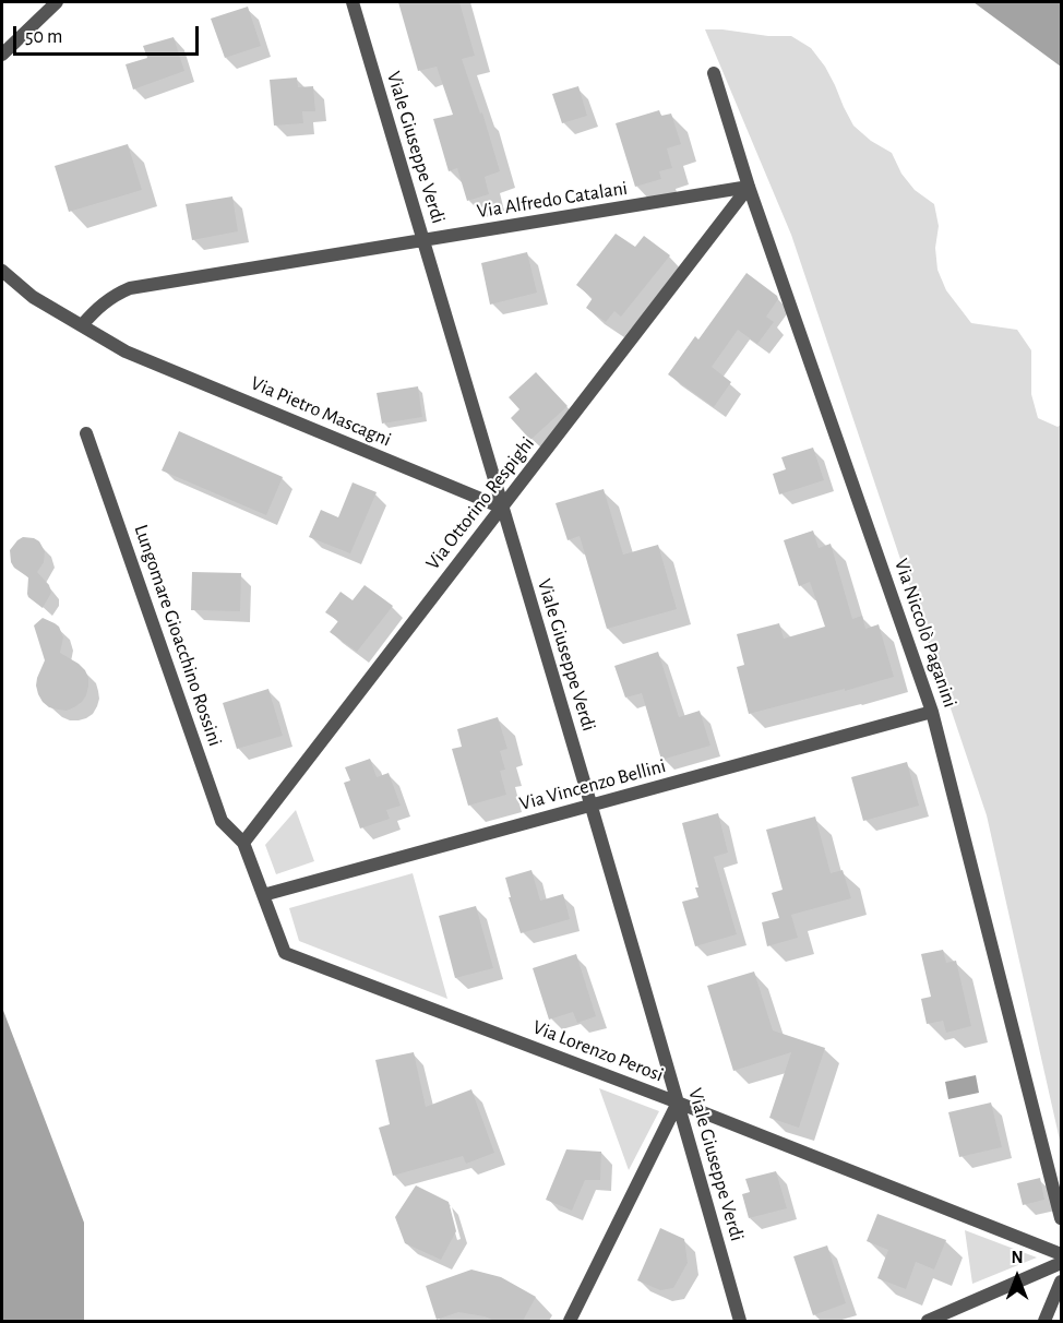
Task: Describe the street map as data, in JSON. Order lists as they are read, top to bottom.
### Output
{
  "streets": {
    "street": [
      "Viale Giuseppe Verdi",
      "Via Alfredo Catalani",
      "Via Pietro Mascagni",
      "Via Ottorino Respighi",
      "Via Niccolò Paganini",
      "Lungomare Gioacchino Rossini",
      "Via Vincenzo Bellini",
      "Via Lorenzo Perosi"
    ]
  },
  "crossings": [
    ["Viale Giuseppe Verdi", "Via Alfredo Catalani"],
    ["Viale Giuseppe Verdi", "Via Pietro Mascagni"],
    ["Viale Giuseppe Verdi", "Via Ottorino Respighi"],
    ["Viale Giuseppe Verdi", "Via Vincenzo Bellini"],
    ["Viale Giuseppe Verdi", "Via Lorenzo Perosi"],
    ["Via Alfredo Catalani", "Via Pietro Mascagni"],
    ["Via Alfredo Catalani", "Via Ottorino Respighi"],
    ["Via Alfredo Catalani", "Via Niccolò Paganini"],
    ["Via Pietro Mascagni", "Via Ottorino Respighi"],
    ["Via Ottorino Respighi", "Via Niccolò Paganini"],
    ["Via Ottorino Respighi", "Lungomare Gioacchino Rossini"],
    ["Via Niccolò Paganini", "Via Vincenzo Bellini"],
    ["Via Vincenzo Bellini", "Via Lorenzo Perosi"]
  ],
  "scale_bar": "50 m",
  "north": "top"
}
